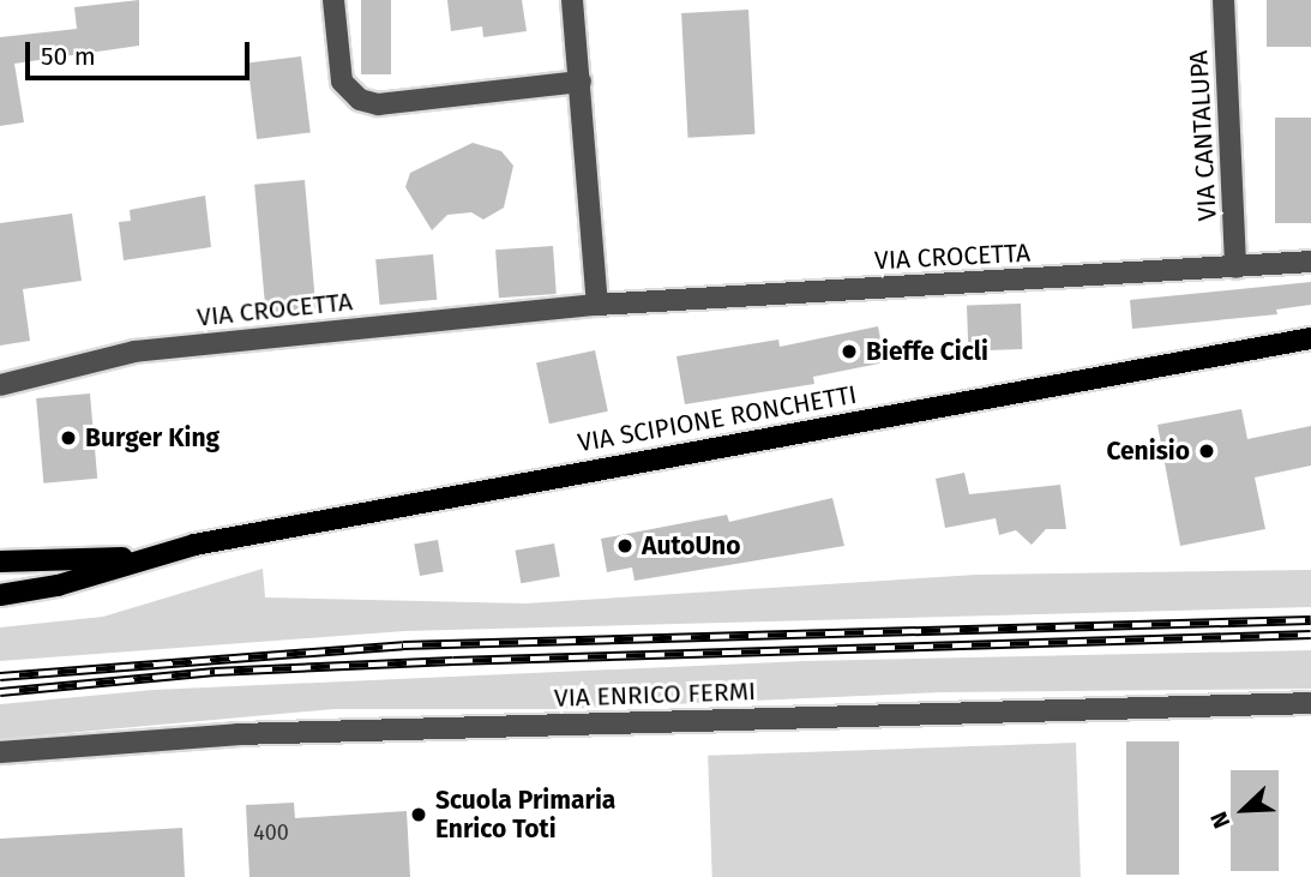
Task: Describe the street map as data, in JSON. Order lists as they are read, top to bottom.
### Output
{
  "streets": {
    "main road": ["VIA SCIPIONE RONCHETTI"],
    "street": ["VIA CANTALUPA", "VIA CROCETTA", "VIA ENRICO FERMI"]
  },
  "crossings": [
    ["VIA CANTALUPA", "VIA CROCETTA"]
  ],
  "places": [
    "Bieffe Cicli",
    "Burger King",
    "Cenisio",
    "AutoUno",
    "Scuola Primaria Enrico Toti"
  ],
  "house_numbers": ["400"],
  "scale_bar": "50 m",
  "north": "bottom left"
}
